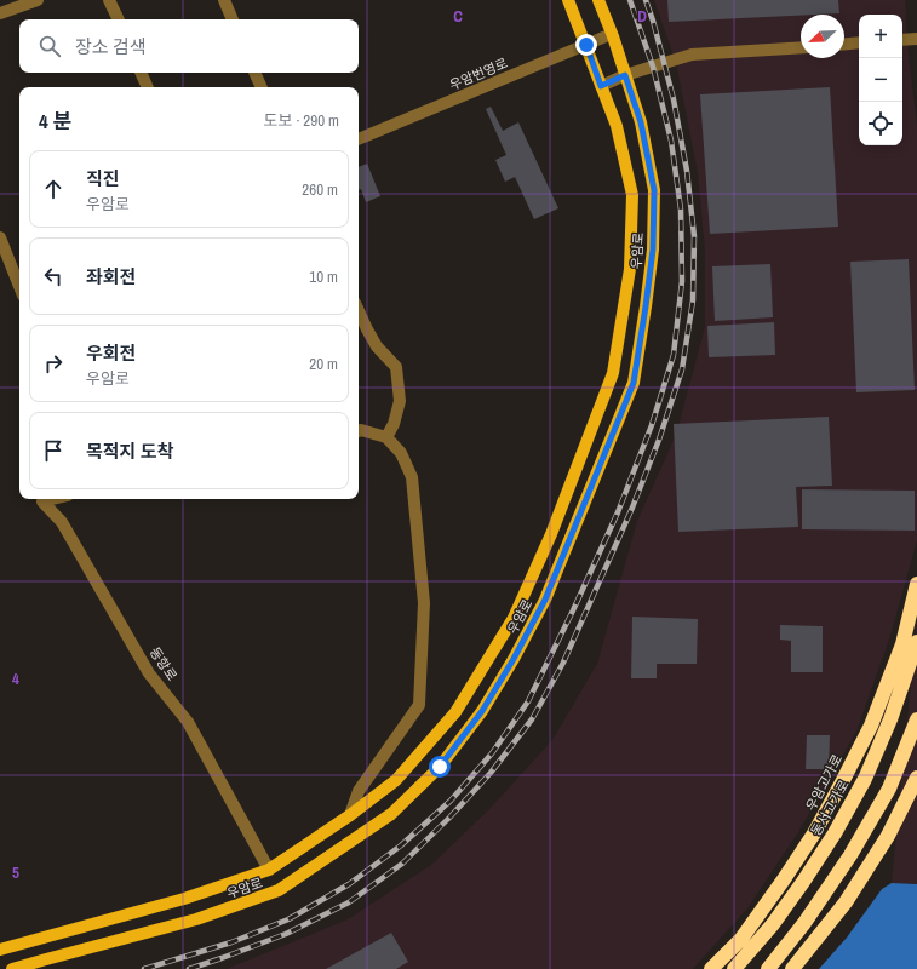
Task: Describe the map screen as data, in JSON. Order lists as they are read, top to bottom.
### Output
{
  "streets": {
    "highway": ["우암고가로", "동서고가로"],
    "main road": ["우암로"],
    "street": ["우암번영로", "동항로"]
  },
  "crossings": [
    ["우암번영로", "우암로"],
    ["우암로", "동항로"]
  ],
  "north": "bottom left",
  "page": {
    "map_buttons": ["+", "−"],
    "search": "장소 검색",
    "heading": ["4 분", "도보 · 290 m"],
    "list": [
      ["직진", "우암로", "260 m"],
      ["좌회전", "10 m"],
      ["우회전", "우암로", "20 m"],
      "목적지 도착"
    ]
  },
  "grid": {
    "columns": ["C", "D"],
    "rows": ["4", "5"]
  }
}
